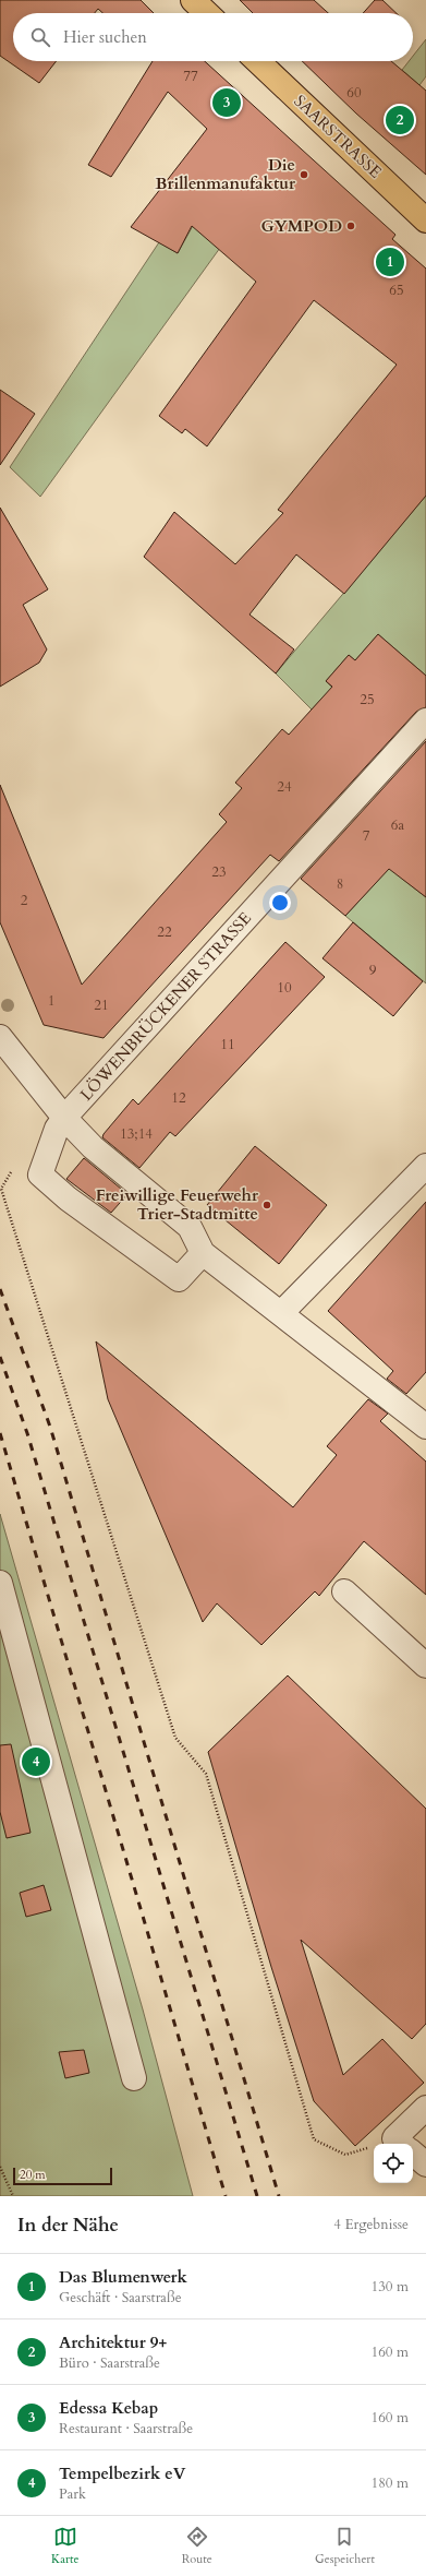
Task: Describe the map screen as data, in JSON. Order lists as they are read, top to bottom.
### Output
{
  "streets": {
    "main road": ["SAARSTRASSE"],
    "street": ["LÖWENBRÜCKENER STRASSE"]
  },
  "places": ["Die Brillenmanufaktur", "GYMPOD", "Freiwillige Feuerwehr Trier-Stadtmitte"],
  "house_numbers": [
    "77",
    "60",
    "65",
    "25",
    "24",
    "6a",
    "7",
    "23",
    "8",
    "2",
    "22",
    "9",
    "10",
    "1",
    "21",
    "11",
    "12",
    "13;14"
  ],
  "scale_bar": "20 m",
  "page": {
    "search": "Hier suchen",
    "pins": [
      "3",
      "2",
      "1",
      "4"
    ],
    "scale": "20 m",
    "heading": ["In der Nähe", "4 Ergebnisse"],
    "list": [
      {
        "mark": "1",
        "name": "Das Blumenwerk",
        "note": "Geschäft · Saarstraße",
        "value": "130 m"
      },
      {
        "mark": "2",
        "name": "Architektur 9+",
        "note": "Büro · Saarstraße",
        "value": "160 m"
      },
      {
        "mark": "3",
        "name": "Edessa Kebap",
        "note": "Restaurant · Saarstraße",
        "value": "160 m"
      },
      {
        "mark": "4",
        "name": "Tempelbezirk eV",
        "note": "Park",
        "value": "180 m"
      }
    ],
    "nav": ["Karte", "Route", "Gespeichert"]
  }
}
